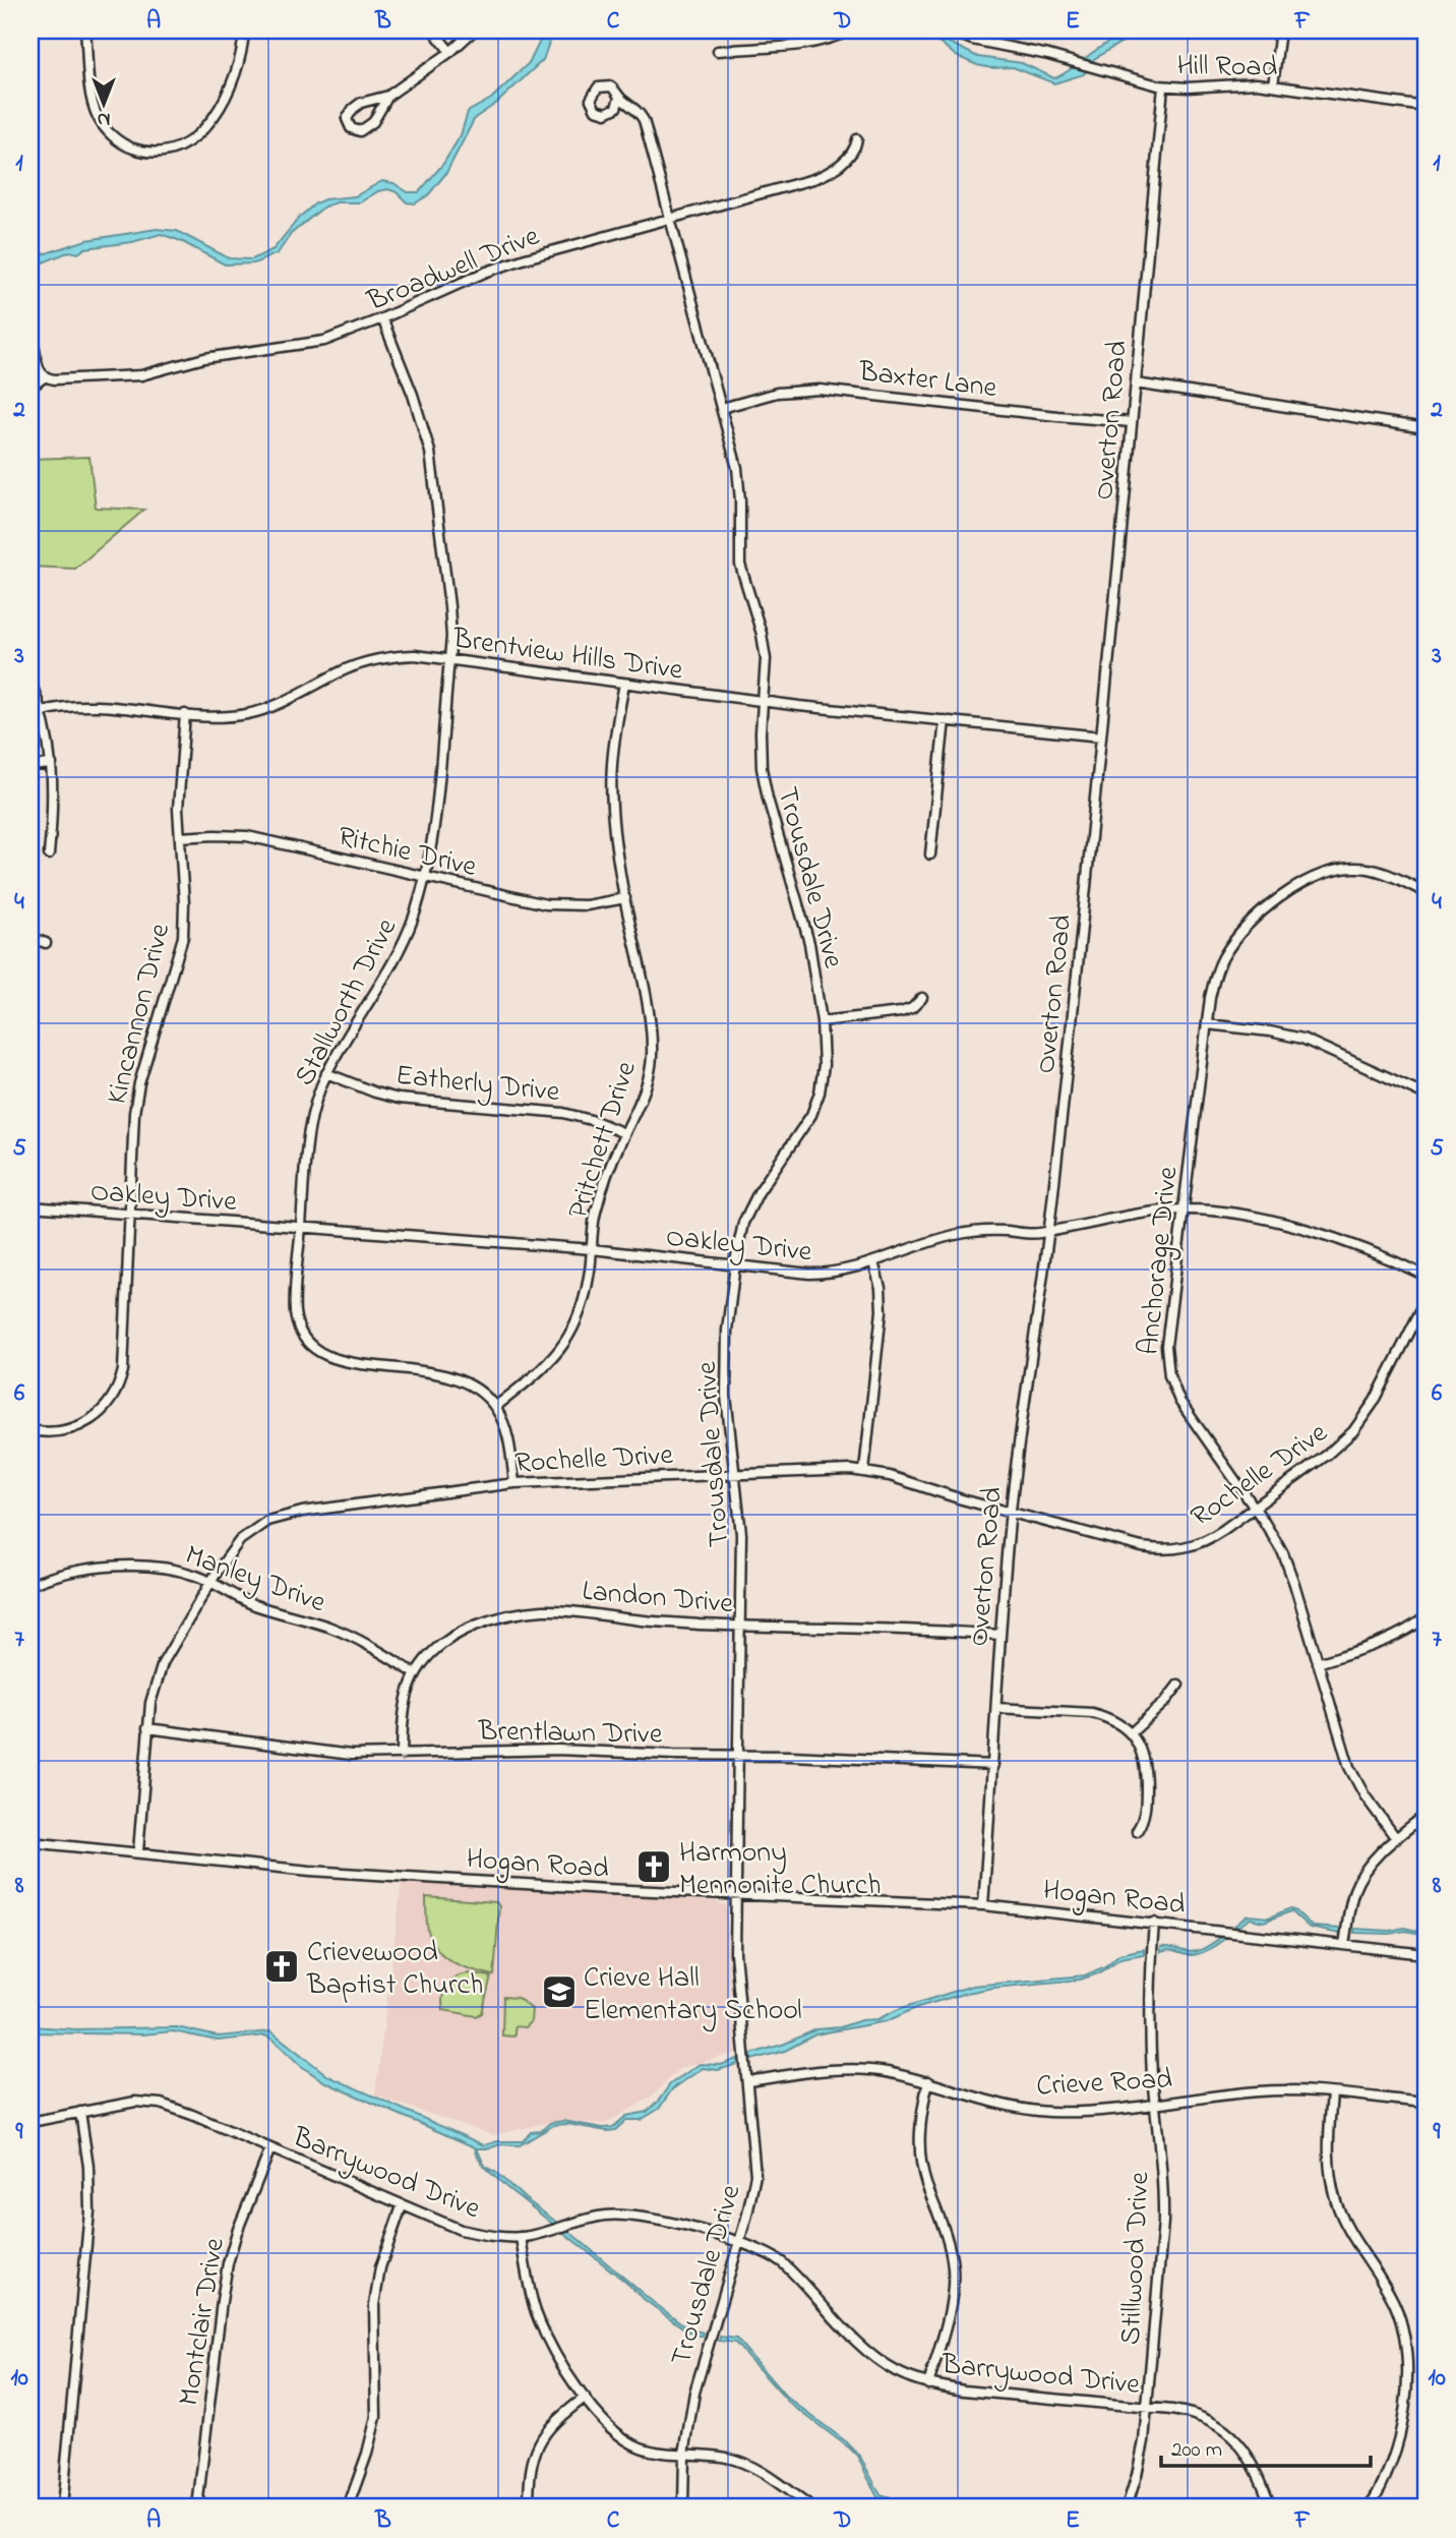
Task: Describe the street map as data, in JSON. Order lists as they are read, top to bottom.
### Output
{
  "streets": {
    "street": [
      "Hill Road",
      "Broadwell Drive",
      "Baxter Lane",
      "Overton Road",
      "Brentview Hills Drive",
      "Ritchie Drive",
      "Trousdale Drive",
      "Stallworth Drive",
      "Kincannon Drive",
      "Eatherly Drive",
      "Pritchett Drive",
      "Oakley Drive",
      "Anchorage Drive",
      "Rochelle Drive",
      "Manley Drive",
      "Landon Drive",
      "Brentlawn Drive",
      "Hogan Road",
      "Crieve Road",
      "Barrywood Drive",
      "Stillwood Drive",
      "Montclair Drive"
    ]
  },
  "crossings": [
    ["Hill Road", "Overton Road"],
    ["Broadwell Drive", "Trousdale Drive"],
    ["Broadwell Drive", "Stallworth Drive"],
    ["Baxter Lane", "Overton Road"],
    ["Baxter Lane", "Trousdale Drive"],
    ["Overton Road", "Brentview Hills Drive"],
    ["Overton Road", "Oakley Drive"],
    ["Overton Road", "Rochelle Drive"],
    ["Overton Road", "Landon Drive"],
    ["Overton Road", "Brentlawn Drive"],
    ["Overton Road", "Hogan Road"],
    ["Brentview Hills Drive", "Trousdale Drive"],
    ["Brentview Hills Drive", "Stallworth Drive"],
    ["Brentview Hills Drive", "Kincannon Drive"],
    ["Brentview Hills Drive", "Pritchett Drive"],
    ["Ritchie Drive", "Stallworth Drive"],
    ["Ritchie Drive", "Kincannon Drive"],
    ["Ritchie Drive", "Pritchett Drive"],
    ["Trousdale Drive", "Oakley Drive"],
    ["Trousdale Drive", "Rochelle Drive"],
    ["Trousdale Drive", "Landon Drive"],
    ["Trousdale Drive", "Brentlawn Drive"],
    ["Trousdale Drive", "Hogan Road"],
    ["Trousdale Drive", "Crieve Road"],
    ["Trousdale Drive", "Barrywood Drive"],
    ["Stallworth Drive", "Eatherly Drive"],
    ["Stallworth Drive", "Pritchett Drive"],
    ["Stallworth Drive", "Oakley Drive"],
    ["Stallworth Drive", "Rochelle Drive"],
    ["Kincannon Drive", "Oakley Drive"],
    ["Eatherly Drive", "Pritchett Drive"],
    ["Pritchett Drive", "Oakley Drive"],
    ["Oakley Drive", "Anchorage Drive"],
    ["Anchorage Drive", "Rochelle Drive"],
    ["Rochelle Drive", "Manley Drive"],
    ["Rochelle Drive", "Brentlawn Drive"],
    ["Rochelle Drive", "Hogan Road"],
    ["Manley Drive", "Landon Drive"],
    ["Landon Drive", "Brentlawn Drive"],
    ["Hogan Road", "Stillwood Drive"],
    ["Crieve Road", "Stillwood Drive"],
    ["Barrywood Drive", "Stillwood Drive"],
    ["Barrywood Drive", "Montclair Drive"]
  ],
  "places": {
    "church": ["Harmony Mennonite Church", "Crievewood Baptist Church"],
    "school or university": ["Crieve Hall Elementary School"]
  },
  "scale_bar": "200 m",
  "north": "bottom",
  "grid": {
    "columns": [
      "A",
      "B",
      "C",
      "D",
      "E",
      "F"
    ],
    "rows": [
      "1",
      "2",
      "3",
      "4",
      "5",
      "6",
      "7",
      "8",
      "9",
      "10"
    ]
  }
}
